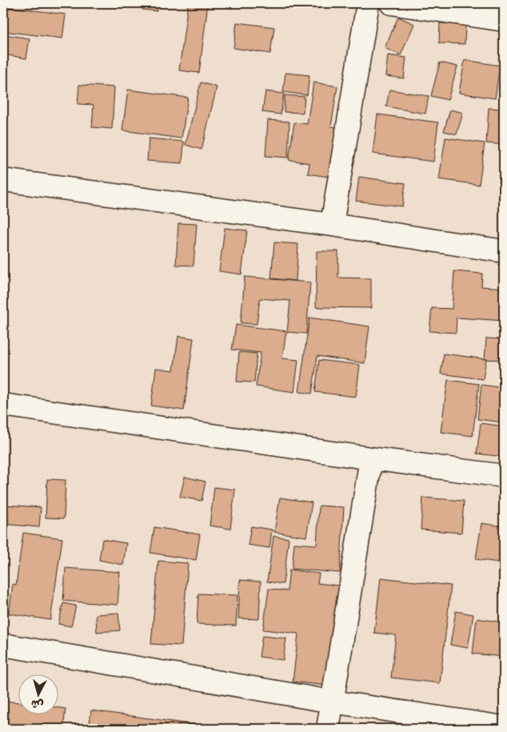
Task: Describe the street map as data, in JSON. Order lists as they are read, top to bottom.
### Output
{
  "north": "bottom"
}
